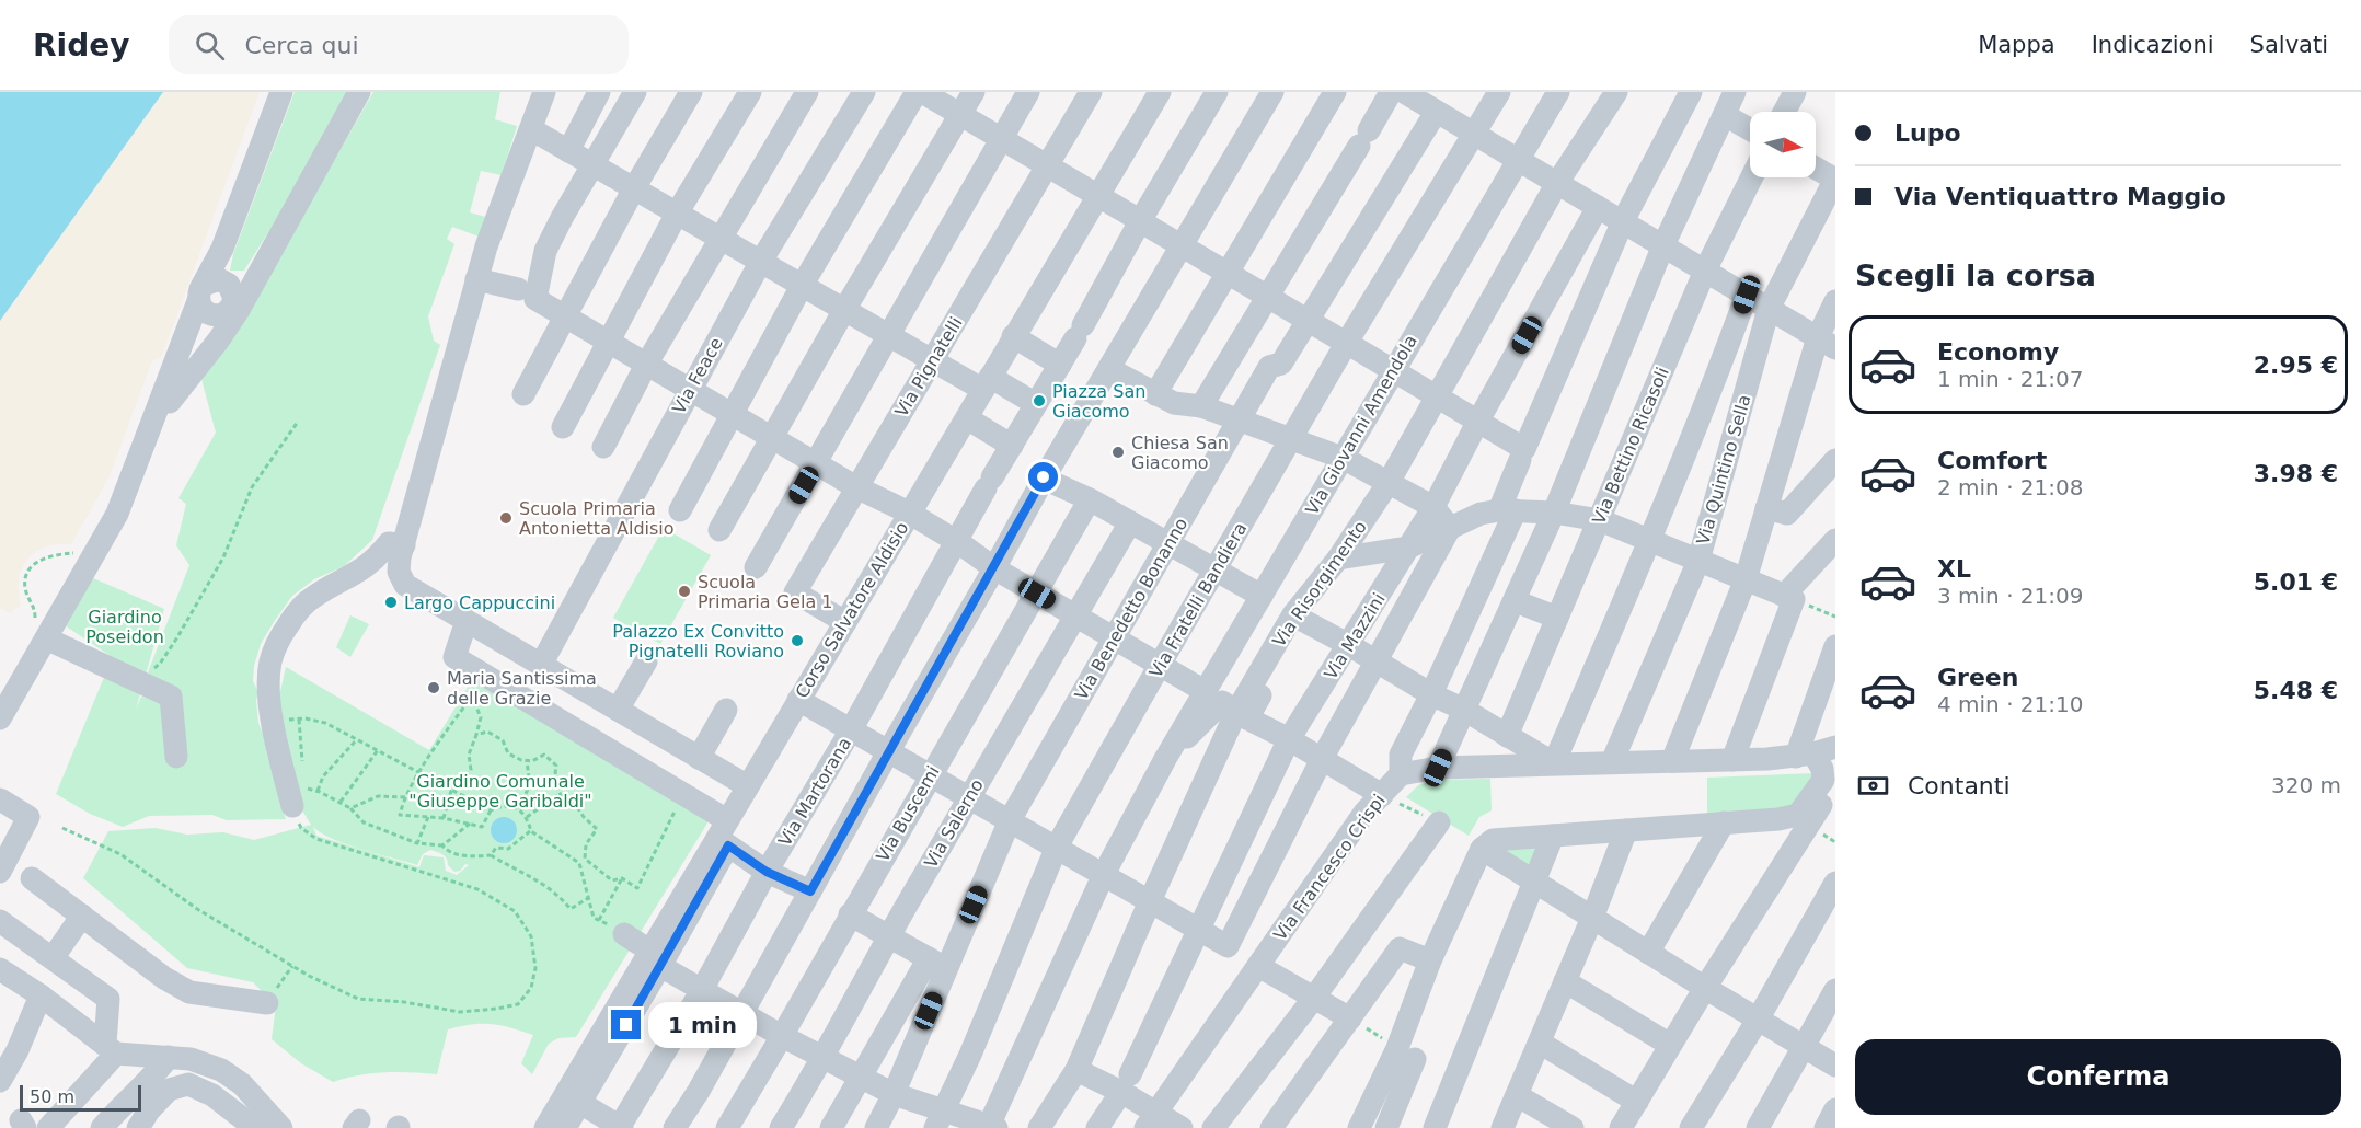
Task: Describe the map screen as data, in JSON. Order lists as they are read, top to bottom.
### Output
{
  "streets": {
    "street": [
      "Via Pignatelli",
      "Via Feace",
      "Via Giovanni Amendola",
      "Via Bettino Ricasoli",
      "Via Quintino Sella",
      "Via Risorgimento",
      "Via Fratelli Bandiera",
      "Via Benedetto Bonanno",
      "Corso Salvatore Aldisio",
      "Via Mazzini",
      "Via Martorana",
      "Via Buscemi",
      "Via Salerno",
      "Via Francesco Crispi"
    ]
  },
  "crossings": [
    ["Via Pignatelli", "Corso Salvatore Aldisio"],
    ["Via Giovanni Amendola", "Via Risorgimento"]
  ],
  "parks": ["Giardino Poseidon", "Giardino Comunale \"Giuseppe Garibaldi\""],
  "places": [
    "Piazza San Giacomo",
    "Chiesa San Giacomo",
    "Scuola Primaria Antonietta Aldisio",
    "Scuola Primaria Gela 1",
    "Largo Cappuccini",
    "Palazzo Ex Convitto Pignatelli Roviano",
    "Maria Santissima delle Grazie"
  ],
  "scale_bar": "50 m",
  "north": "right",
  "page": {
    "header": "Ridey",
    "search": "Cerca qui",
    "nav": ["Mappa", "Indicazioni", "Salvati"],
    "banner": ["Lupo", "Via Ventiquattro Maggio"],
    "heading": "Scegli la corsa",
    "list": [
      {
        "name": "Economy",
        "note": "1 min · 21:07",
        "value": "2.95 €"
      },
      {
        "name": "Comfort",
        "note": "2 min · 21:08",
        "value": "3.98 €"
      },
      {
        "name": "XL",
        "note": "3 min · 21:09",
        "value": "5.01 €"
      },
      {
        "name": "Green",
        "note": "4 min · 21:10",
        "value": "5.48 €"
      }
    ],
    "pay": ["Contanti", "320 m"],
    "bubble": "1 min",
    "buttons": "Conferma",
    "scale": "50 m"
  }
}
